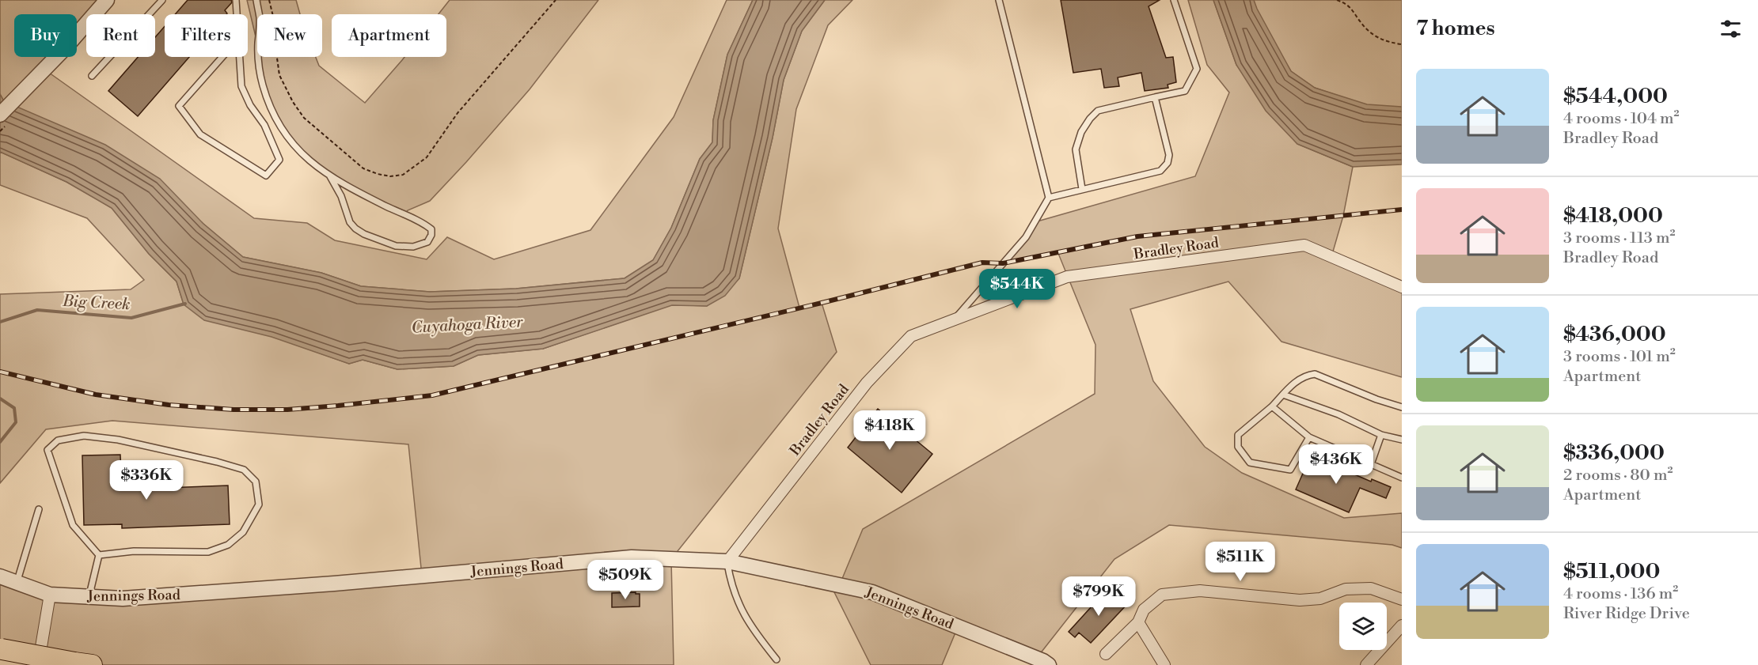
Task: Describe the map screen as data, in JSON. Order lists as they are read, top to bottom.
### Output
{
  "streets": {
    "street": ["Bradley Road", "Jennings Road"]
  },
  "crossings": [
    ["Bradley Road", "Jennings Road"]
  ],
  "water": ["Big Creek", "Cuyahoga River"],
  "page": {
    "heading": "7 homes",
    "chip": [
      "Buy",
      "Rent",
      "Filters",
      "New",
      "Apartment"
    ],
    "list": [
      {
        "name": "$544,000",
        "note": "4 rooms · 104 m² · Bradley Road"
      },
      {
        "name": "$418,000",
        "note": "3 rooms · 113 m² · Bradley Road"
      },
      {
        "name": "$436,000",
        "note": "3 rooms · 101 m² · Apartment"
      },
      {
        "name": "$336,000",
        "note": "2 rooms · 80 m² · Apartment"
      },
      {
        "name": "$511,000",
        "note": "4 rooms · 136 m² · River Ridge Drive"
      }
    ],
    "price": [
      "$544K",
      "$418K",
      "$436K",
      "$336K",
      "$511K",
      "$509K",
      "$799K"
    ]
  }
}
